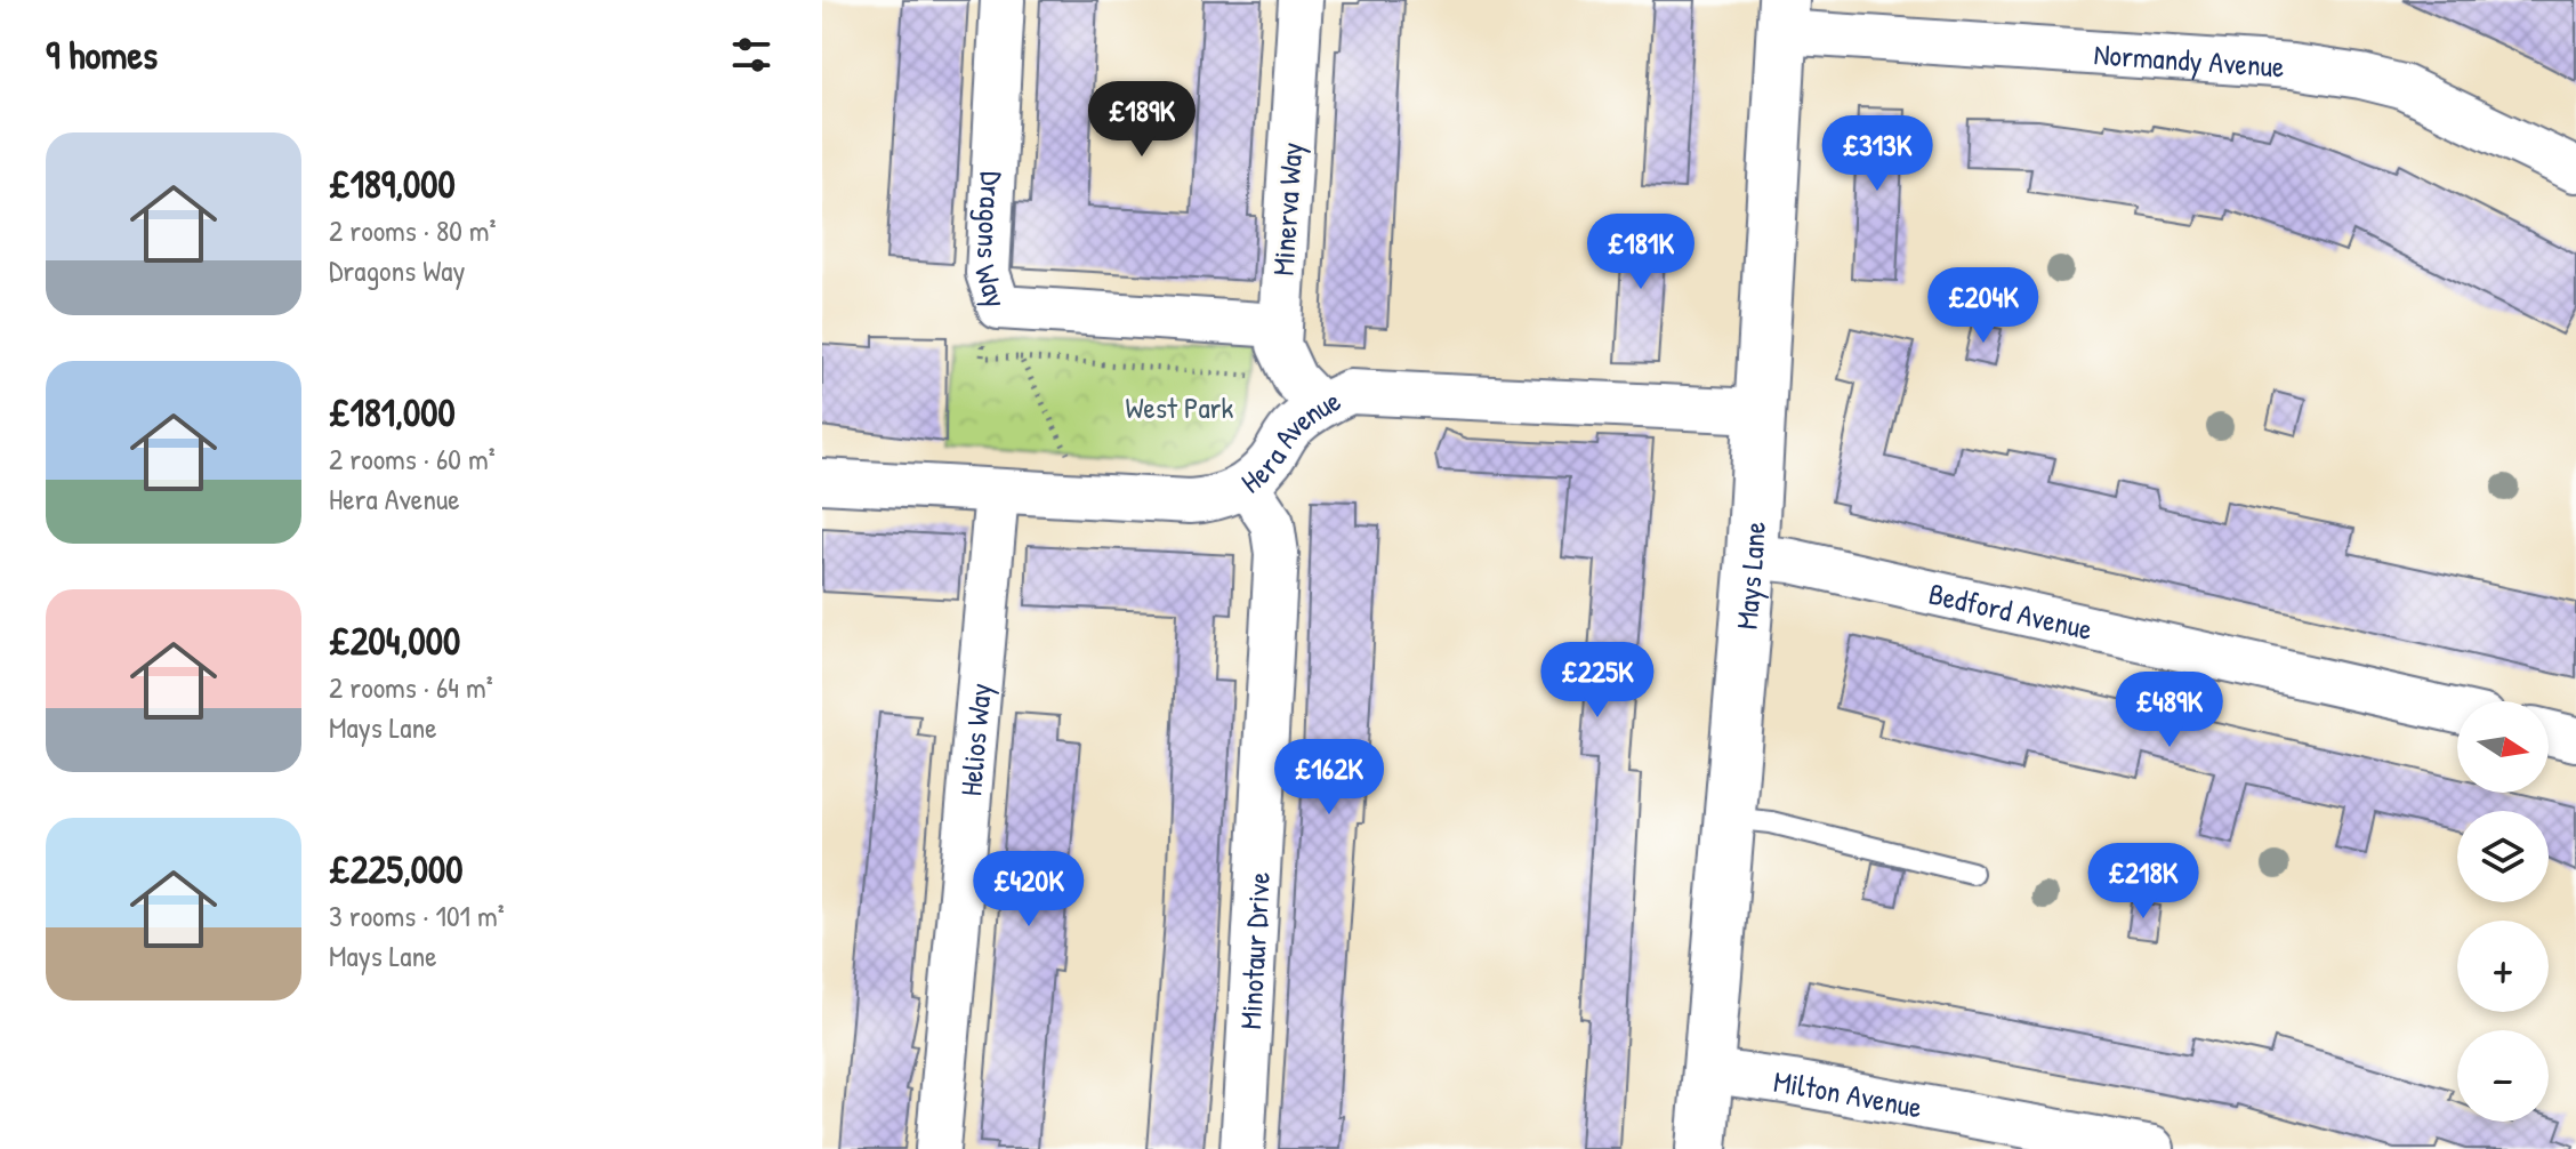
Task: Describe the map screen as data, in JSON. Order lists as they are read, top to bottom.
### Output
{
  "streets": {
    "street": [
      "Normandy Avenue",
      "Minerva Way",
      "Dragons Way",
      "Hera Avenue",
      "Mays Lane",
      "Bedford Avenue",
      "Helios Way",
      "Minotaur Drive",
      "Milton Avenue"
    ]
  },
  "crossings": [
    ["Normandy Avenue", "Mays Lane"],
    ["Minerva Way", "Dragons Way"],
    ["Minerva Way", "Hera Avenue"],
    ["Hera Avenue", "Mays Lane"],
    ["Hera Avenue", "Helios Way"],
    ["Hera Avenue", "Minotaur Drive"],
    ["Mays Lane", "Bedford Avenue"],
    ["Mays Lane", "Milton Avenue"]
  ],
  "parks": ["West Park"],
  "north": "right",
  "page": {
    "heading": "9 homes",
    "price": [
      "£189K",
      "£313K",
      "£181K",
      "£204K",
      "£225K",
      "£489K",
      "£162K",
      "£218K",
      "£420K"
    ],
    "list": [
      {
        "name": "£189,000",
        "note": "2 rooms · 80 m² · Dragons Way"
      },
      {
        "name": "£181,000",
        "note": "2 rooms · 60 m² · Hera Avenue"
      },
      {
        "name": "£204,000",
        "note": "2 rooms · 64 m² · Mays Lane"
      },
      {
        "name": "£225,000",
        "note": "3 rooms · 101 m² · Mays Lane"
      }
    ],
    "map_buttons": ["+", "−"]
  }
}
